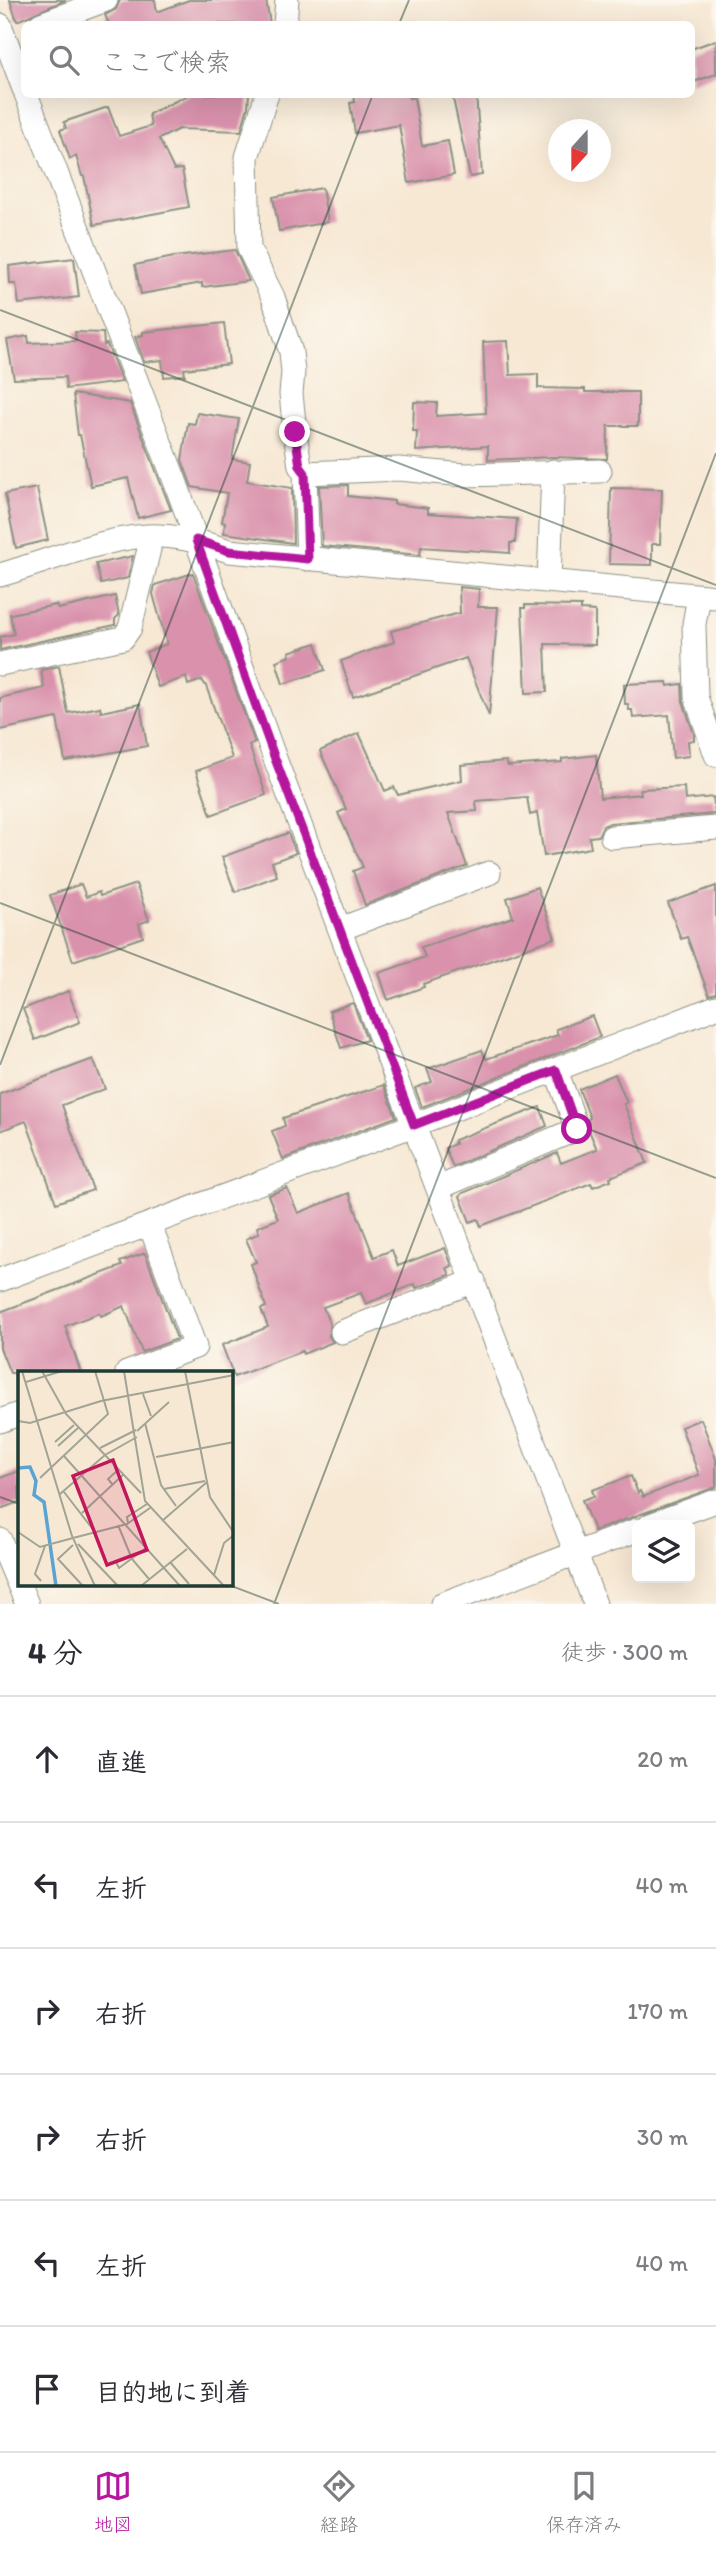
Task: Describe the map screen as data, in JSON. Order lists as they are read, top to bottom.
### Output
{
  "north": "bottom",
  "page": {
    "search": "ここで検索",
    "heading": ["4 分", "徒歩 · 300 m"],
    "list": [
      ["直進", "20 m"],
      ["左折", "40 m"],
      ["右折", "170 m"],
      ["右折", "30 m"],
      ["左折", "40 m"],
      "目的地に到着"
    ],
    "nav": ["地図", "経路", "保存済み"]
  }
}
